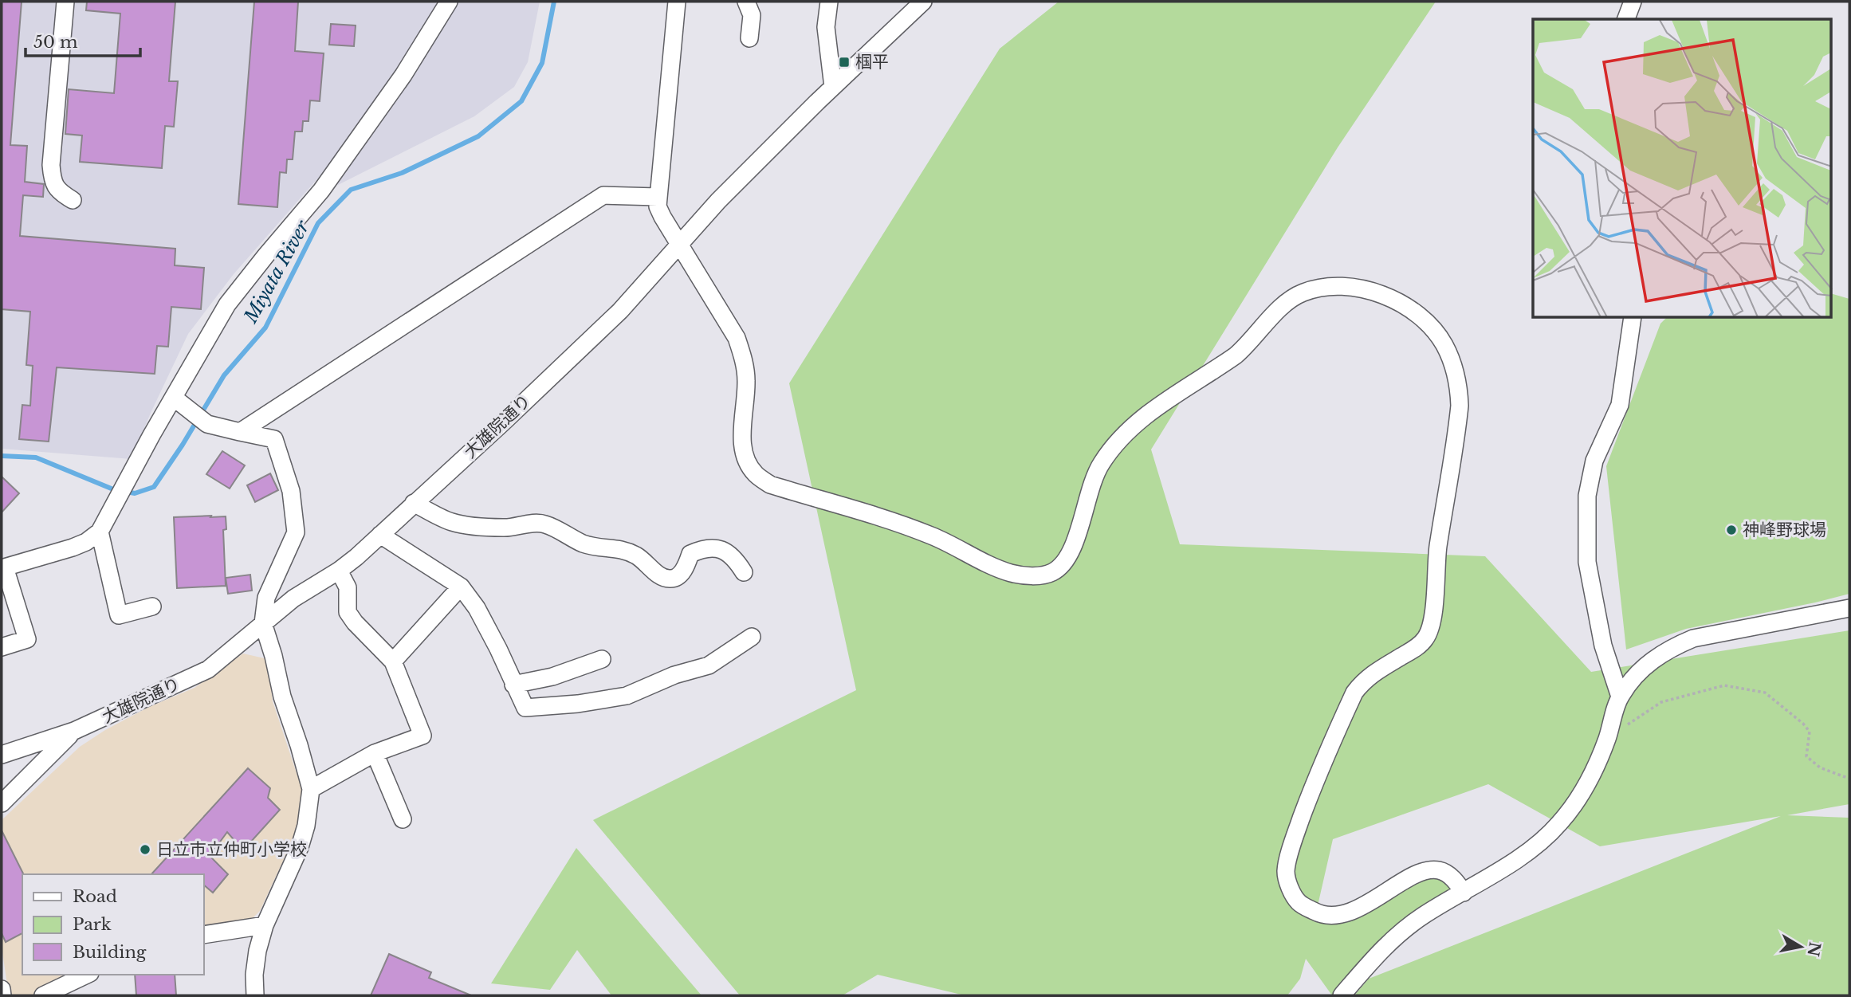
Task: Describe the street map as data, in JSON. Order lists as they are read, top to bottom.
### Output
{
  "streets": {
    "street": ["大雄院通り"]
  },
  "water": ["Miyata River"],
  "places": {
    "transit": ["椢平"],
    "other": ["神峰野球場", "日立市立仲町小学校"]
  },
  "legend": ["Road", "Park", "Building"],
  "scale_bar": "50 m",
  "north": "right"
}
